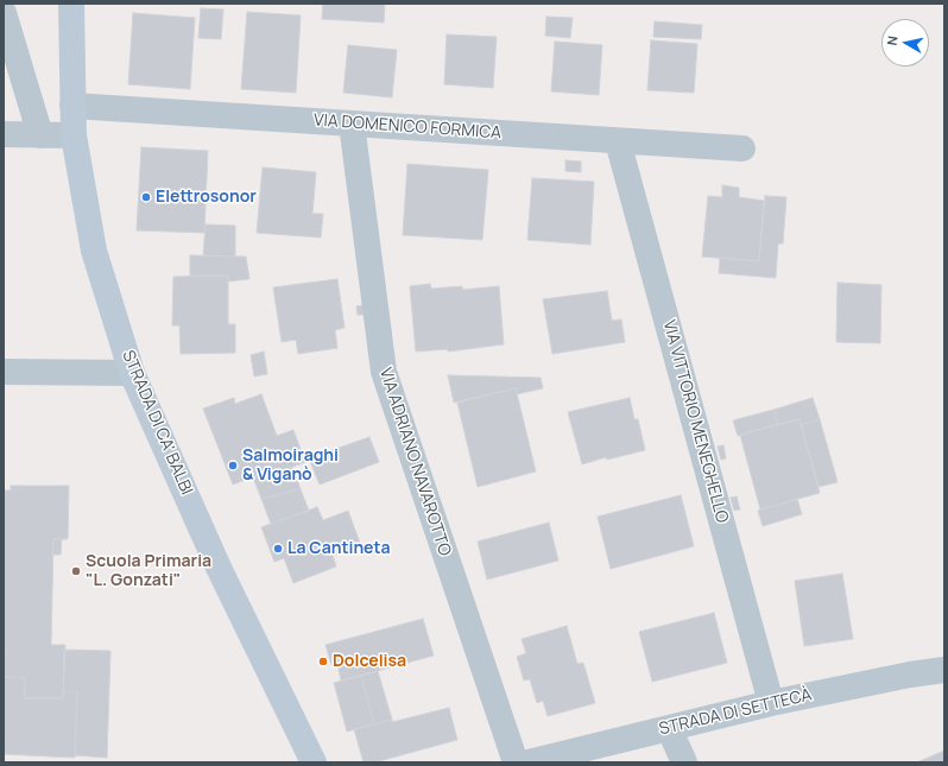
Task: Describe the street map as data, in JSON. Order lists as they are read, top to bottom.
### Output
{
  "streets": {
    "main road": ["STRADA DI CA' BALBI"],
    "street": [
      "VIA DOMENICO FORMICA",
      "VIA VITTORIO MENEGHELLO",
      "VIA ADRIANO NAVAROTTO",
      "STRADA DI SETTECÀ"
    ]
  },
  "crossings": [
    ["VIA DOMENICO FORMICA", "VIA VITTORIO MENEGHELLO"],
    ["VIA DOMENICO FORMICA", "STRADA DI CA' BALBI"],
    ["VIA DOMENICO FORMICA", "VIA ADRIANO NAVAROTTO"],
    ["VIA VITTORIO MENEGHELLO", "STRADA DI SETTECÀ"]
  ],
  "places": [
    "Elettrosonor",
    "Salmoiraghi & Viganò",
    "La Cantineta",
    "Scuola Primaria \"L. Gonzati\"",
    "Dolcelisa"
  ],
  "north": "left"
}
